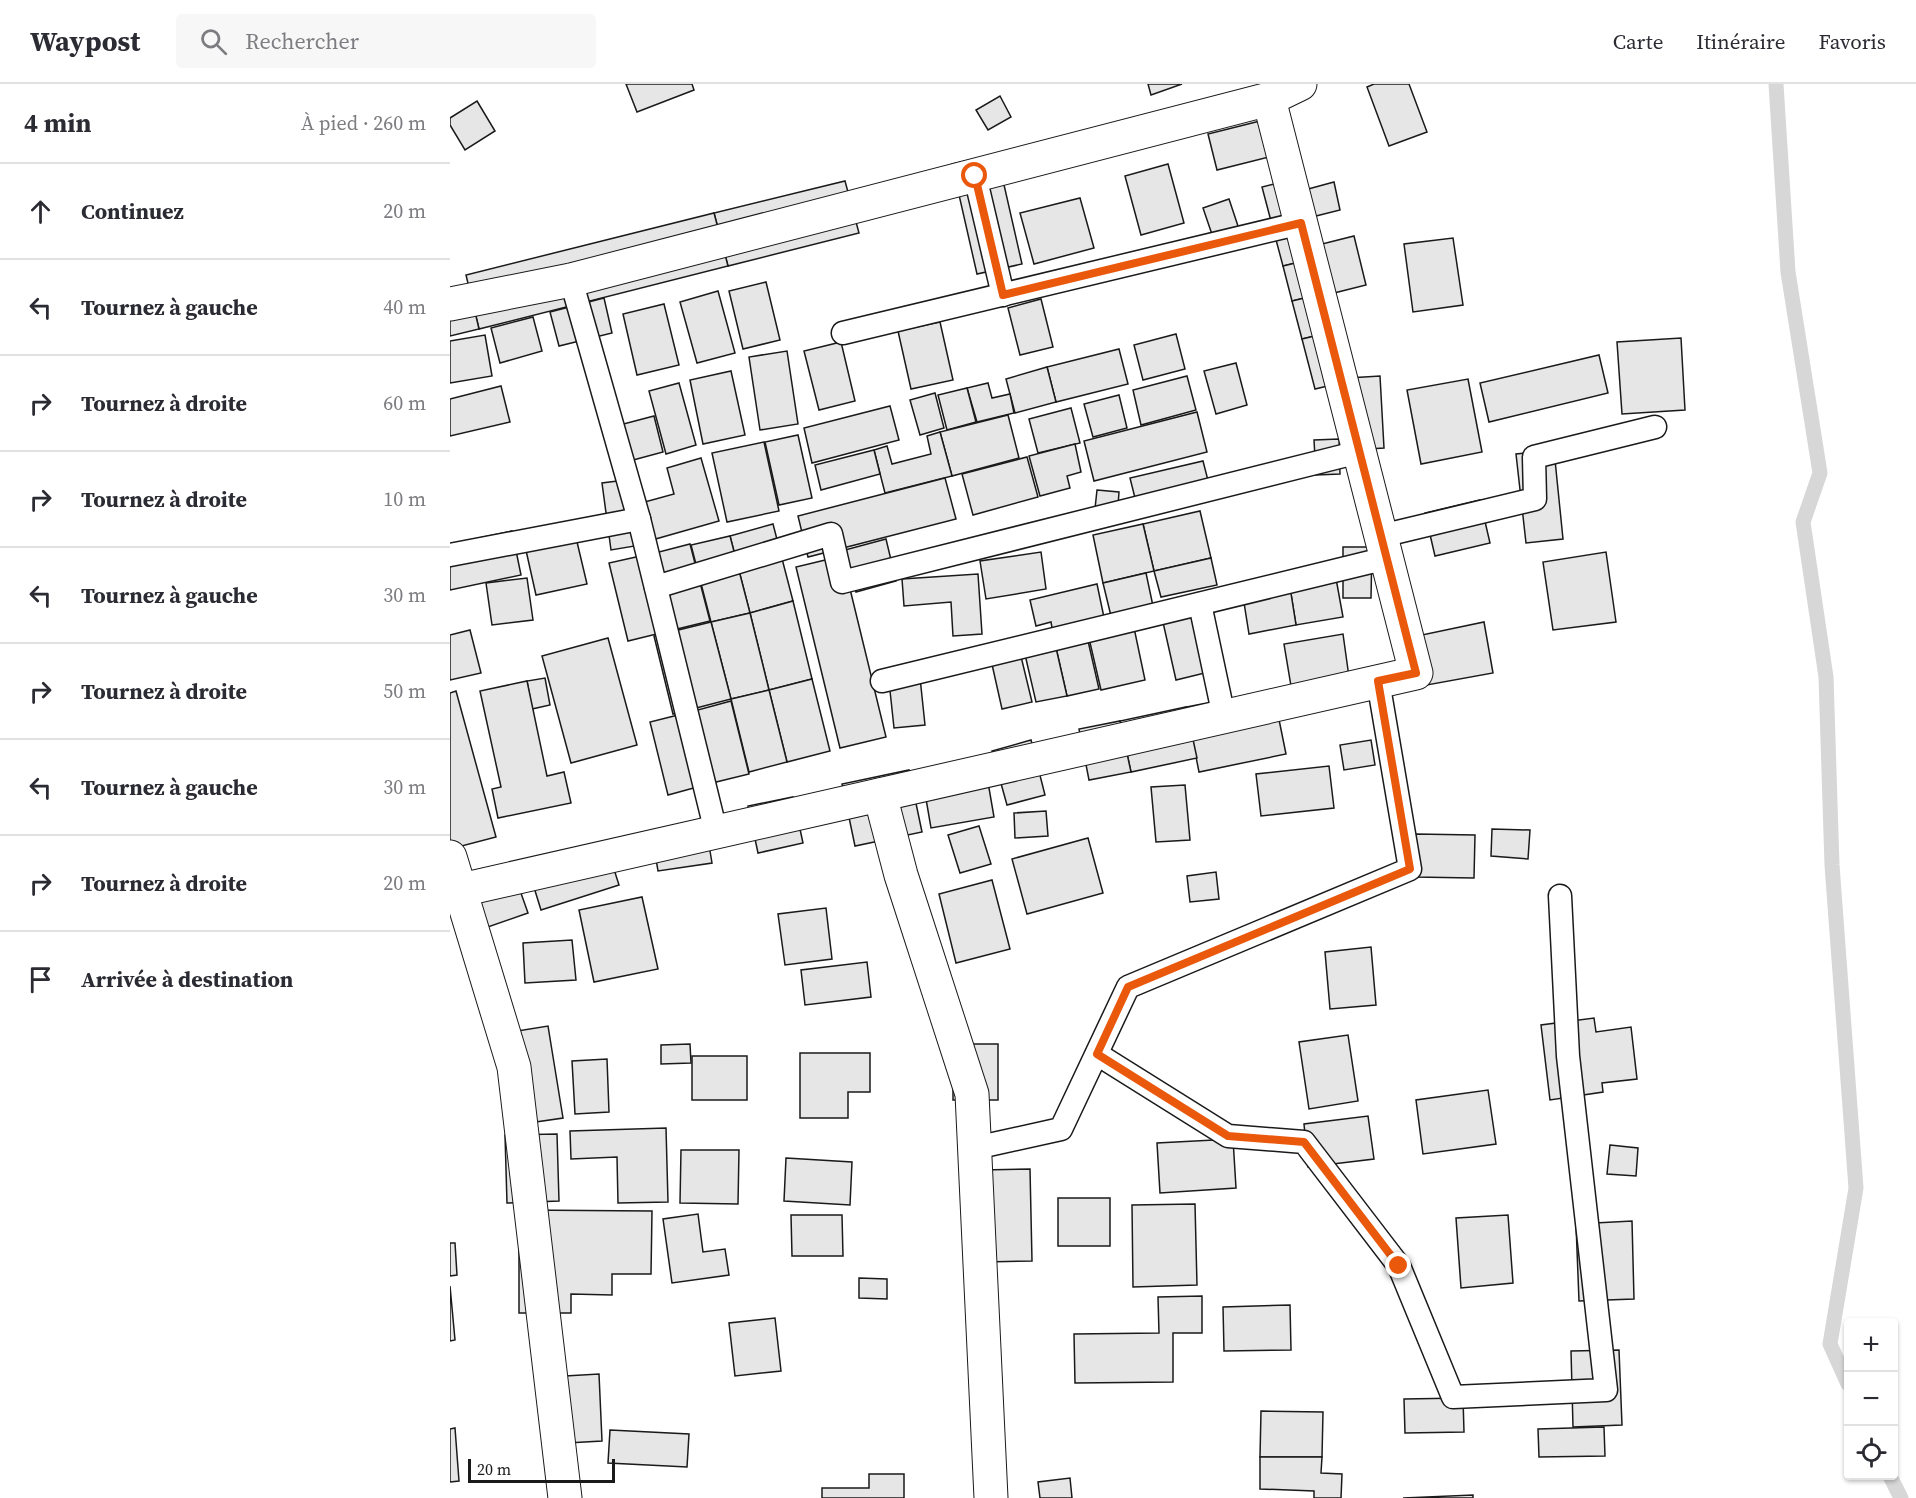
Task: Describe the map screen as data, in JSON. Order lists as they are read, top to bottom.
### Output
{
  "scale_bar": "20 m",
  "page": {
    "header": "Waypost",
    "search": "Rechercher",
    "nav": ["Carte", "Itinéraire", "Favoris"],
    "heading": ["4 min", "À pied · 260 m"],
    "list": [
      ["Continuez", "20 m"],
      ["Tournez à gauche", "40 m"],
      ["Tournez à droite", "60 m"],
      ["Tournez à droite", "10 m"],
      ["Tournez à gauche", "30 m"],
      ["Tournez à droite", "50 m"],
      ["Tournez à gauche", "30 m"],
      ["Tournez à droite", "20 m"],
      "Arrivée à destination"
    ],
    "map_buttons": ["+", "−"],
    "scale": "20 m"
  }
}
